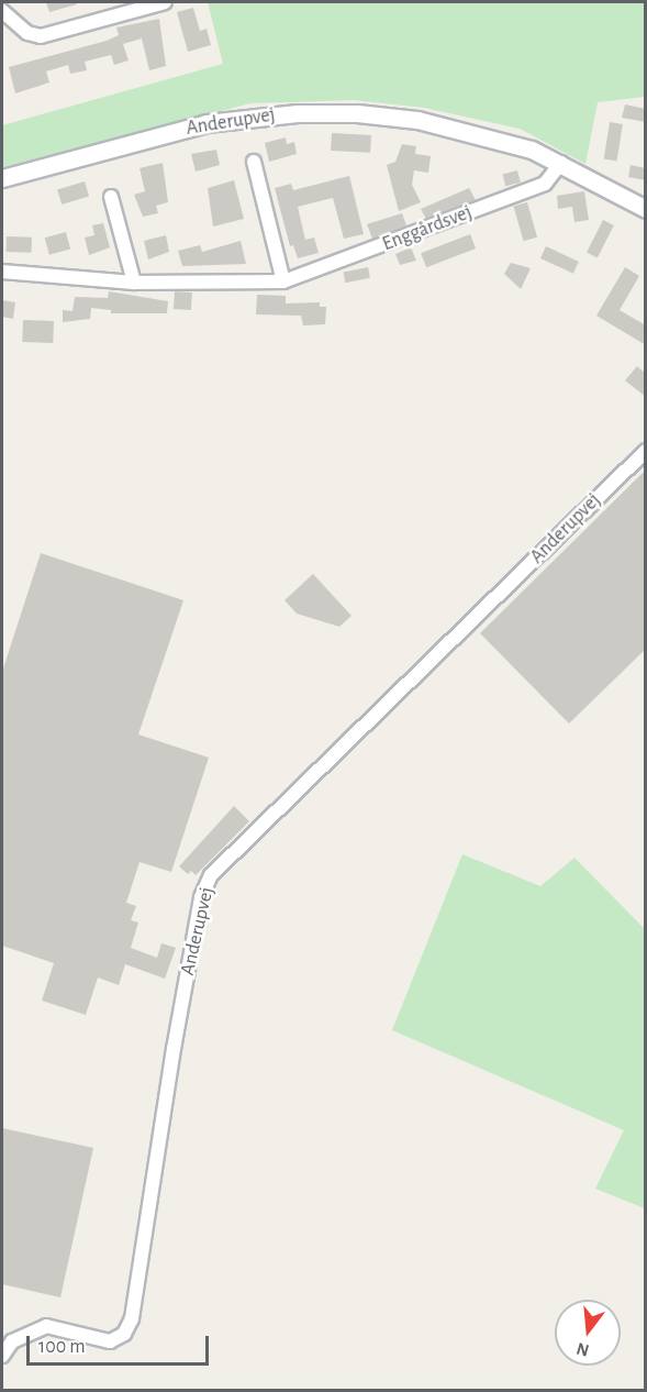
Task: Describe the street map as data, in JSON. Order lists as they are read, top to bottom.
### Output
{
  "streets": {
    "street": ["Anderupvej", "Enggårdsvej"]
  },
  "crossings": [
    ["Anderupvej", "Enggårdsvej"]
  ],
  "scale_bar": "100 m",
  "north": "bottom"
}
